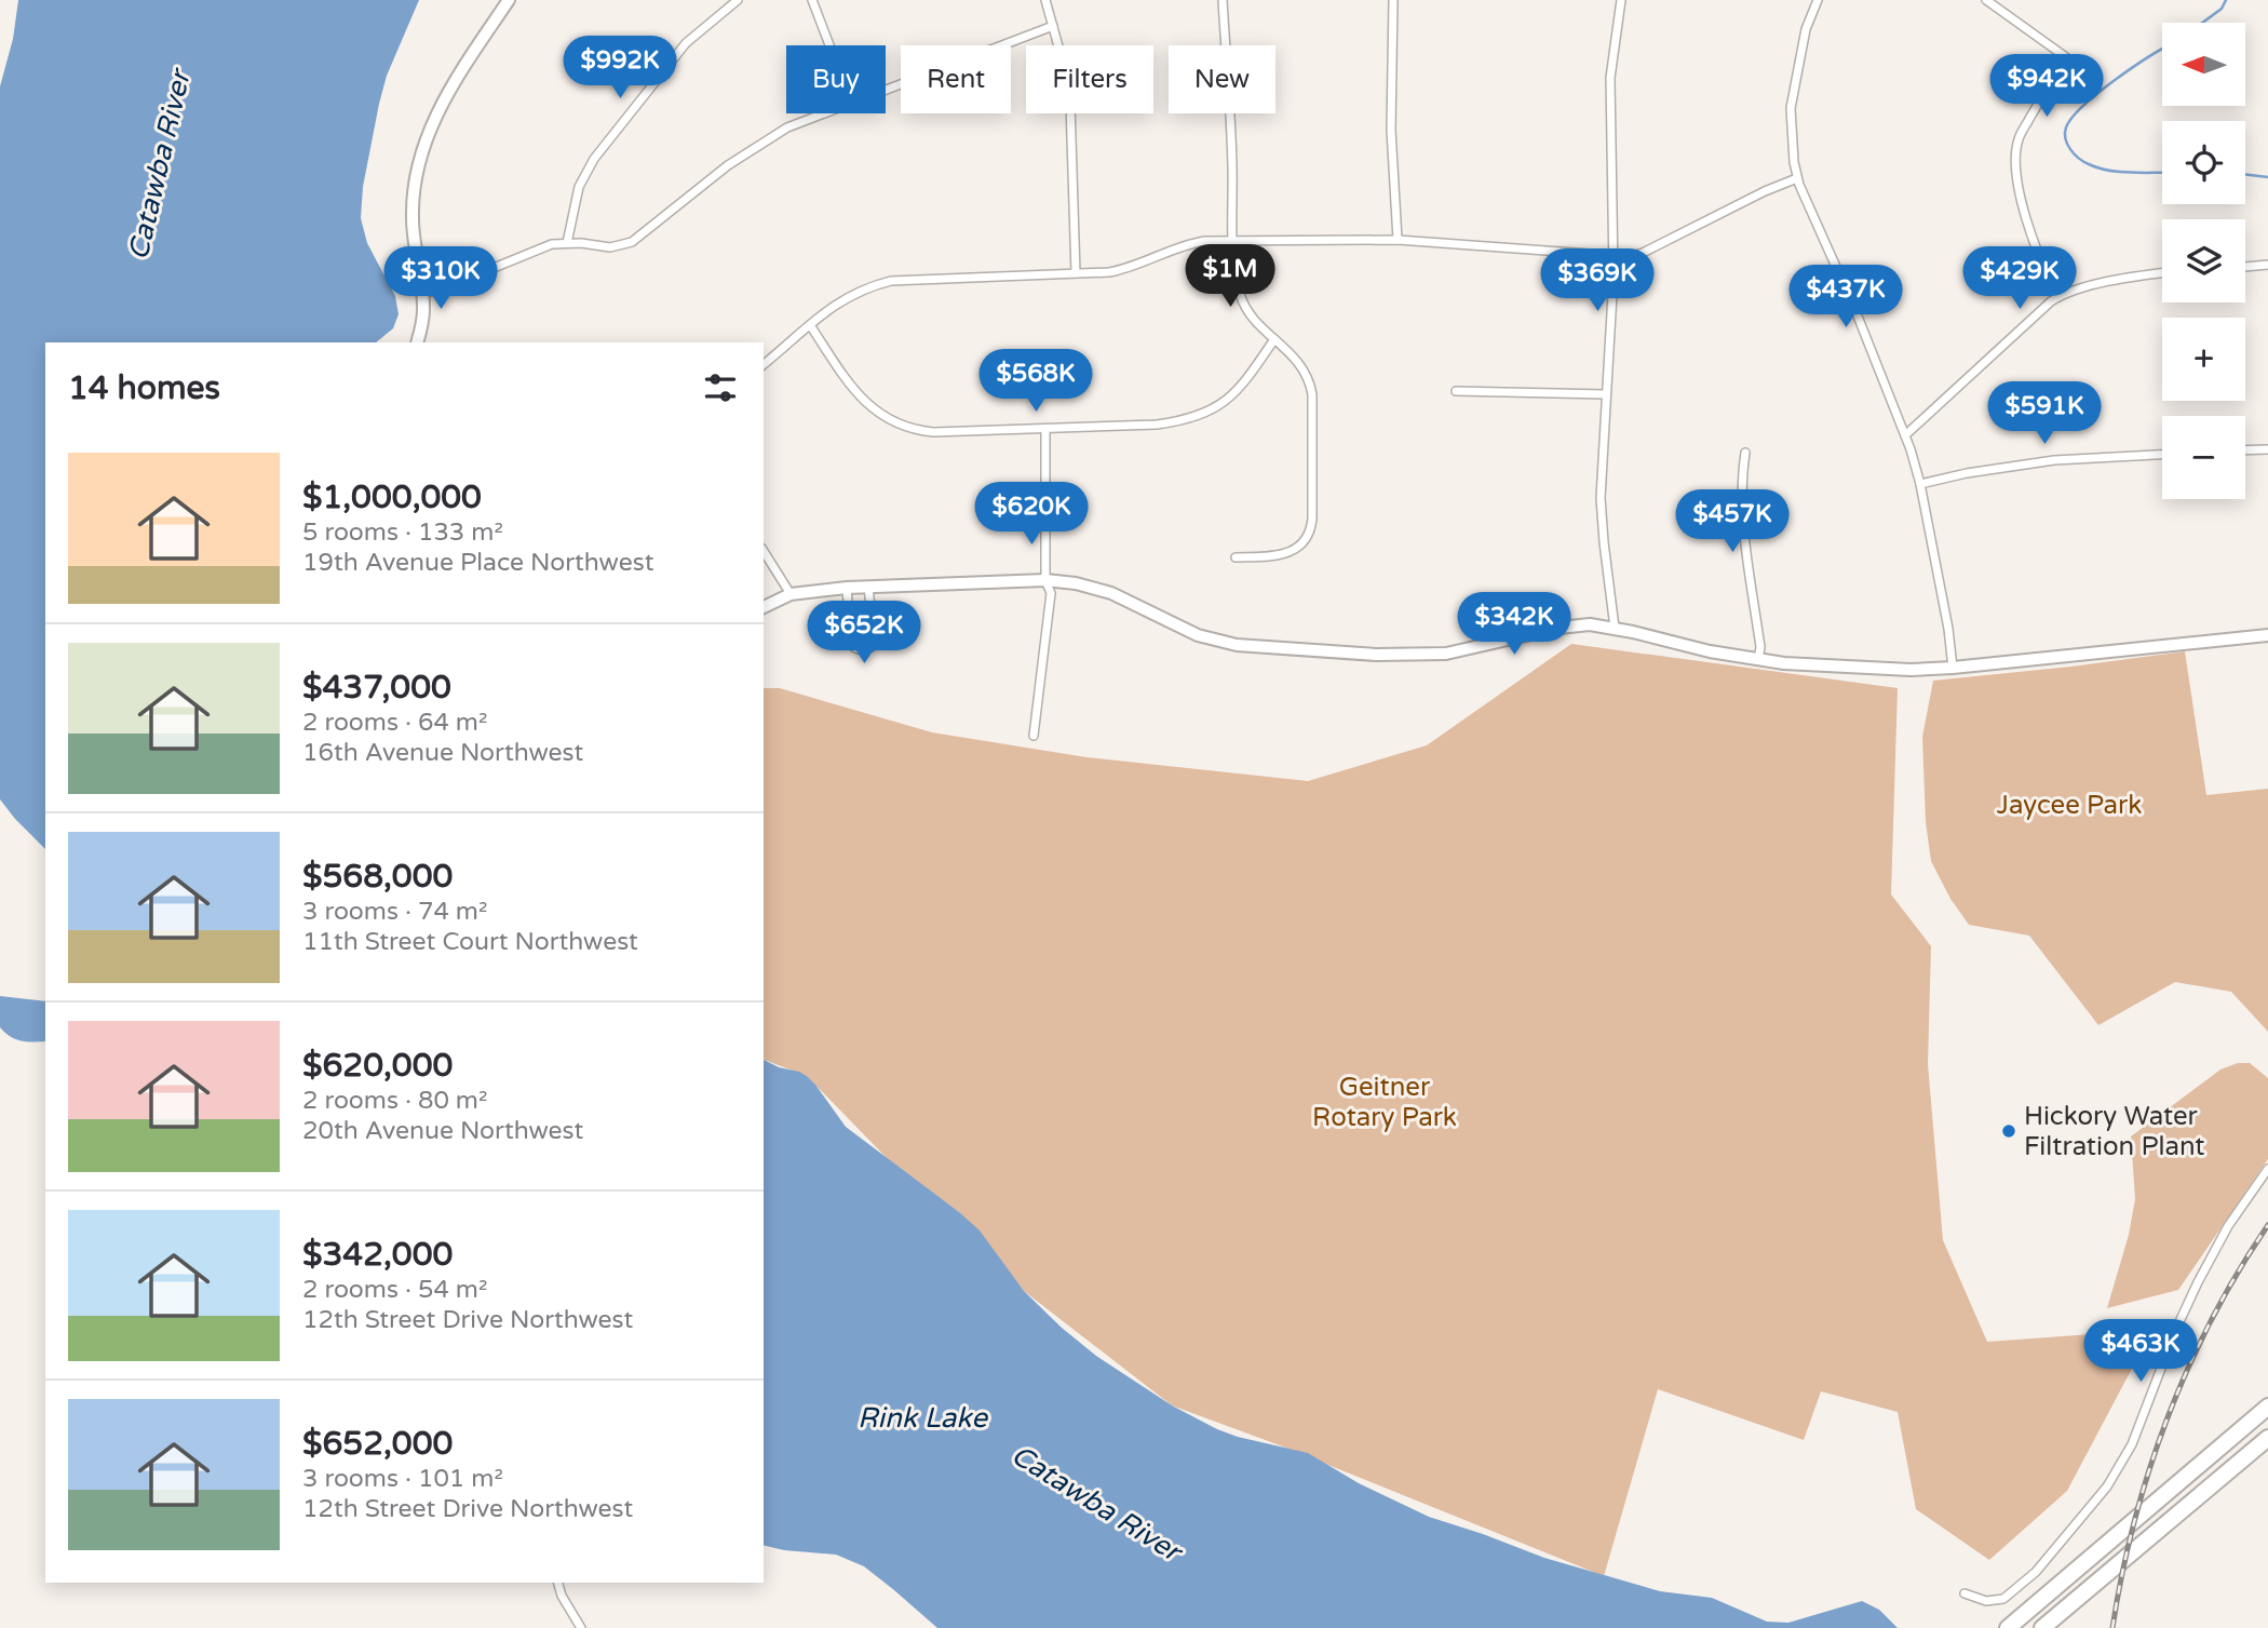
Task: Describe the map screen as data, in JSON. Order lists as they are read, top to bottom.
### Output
{
  "water": ["Catawba River", "Rink Lake"],
  "parks": ["Jaycee Park", "Geitner Rotary Park"],
  "places": ["Hickory Water Filtration Plant"],
  "north": "left",
  "page": {
    "map_buttons": ["+", "−"],
    "price": [
      "$992K",
      "$942K",
      "$1M",
      "$310K",
      "$429K",
      "$369K",
      "$437K",
      "$568K",
      "$591K",
      "$620K",
      "$457K",
      "$342K",
      "$652K",
      "$463K"
    ],
    "chip": [
      "Buy",
      "Rent",
      "Filters",
      "New"
    ],
    "heading": "14 homes",
    "list": [
      {
        "name": "$1,000,000",
        "note": "5 rooms · 133 m² · 19th Avenue Place Northwest"
      },
      {
        "name": "$437,000",
        "note": "2 rooms · 64 m² · 16th Avenue Northwest"
      },
      {
        "name": "$568,000",
        "note": "3 rooms · 74 m² · 11th Street Court Northwest"
      },
      {
        "name": "$620,000",
        "note": "2 rooms · 80 m² · 20th Avenue Northwest"
      },
      {
        "name": "$342,000",
        "note": "2 rooms · 54 m² · 12th Street Drive Northwest"
      },
      {
        "name": "$652,000",
        "note": "3 rooms · 101 m² · 12th Street Drive Northwest"
      }
    ]
  }
}
